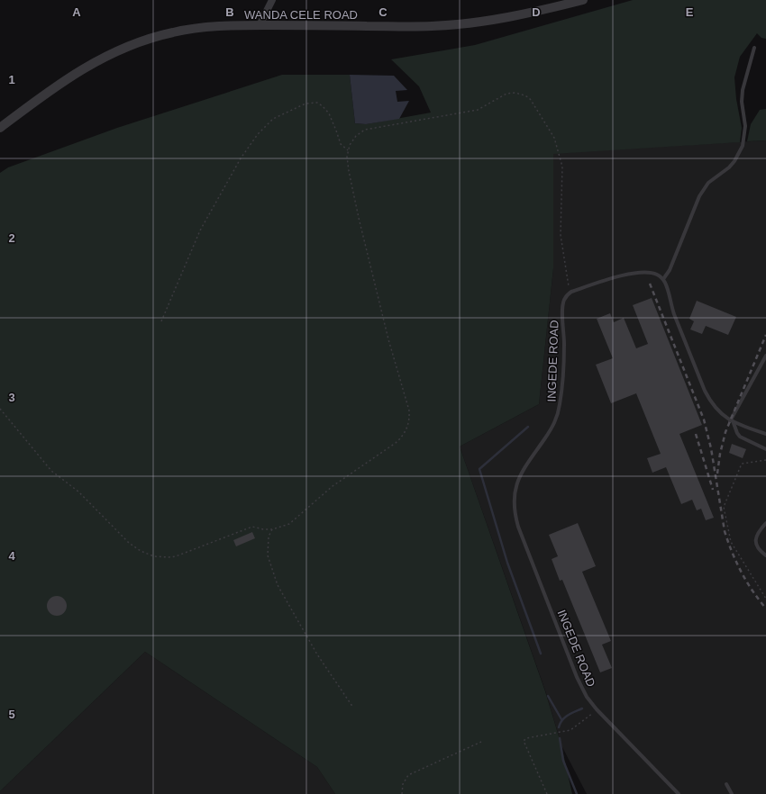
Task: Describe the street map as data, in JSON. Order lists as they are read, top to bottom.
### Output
{
  "streets": {
    "street": ["WANDA CELE ROAD"],
    "lane": ["INGEDE ROAD"]
  },
  "grid": {
    "columns": [
      "A",
      "B",
      "C",
      "D",
      "E"
    ],
    "rows": [
      "1",
      "2",
      "3",
      "4",
      "5"
    ]
  }
}
